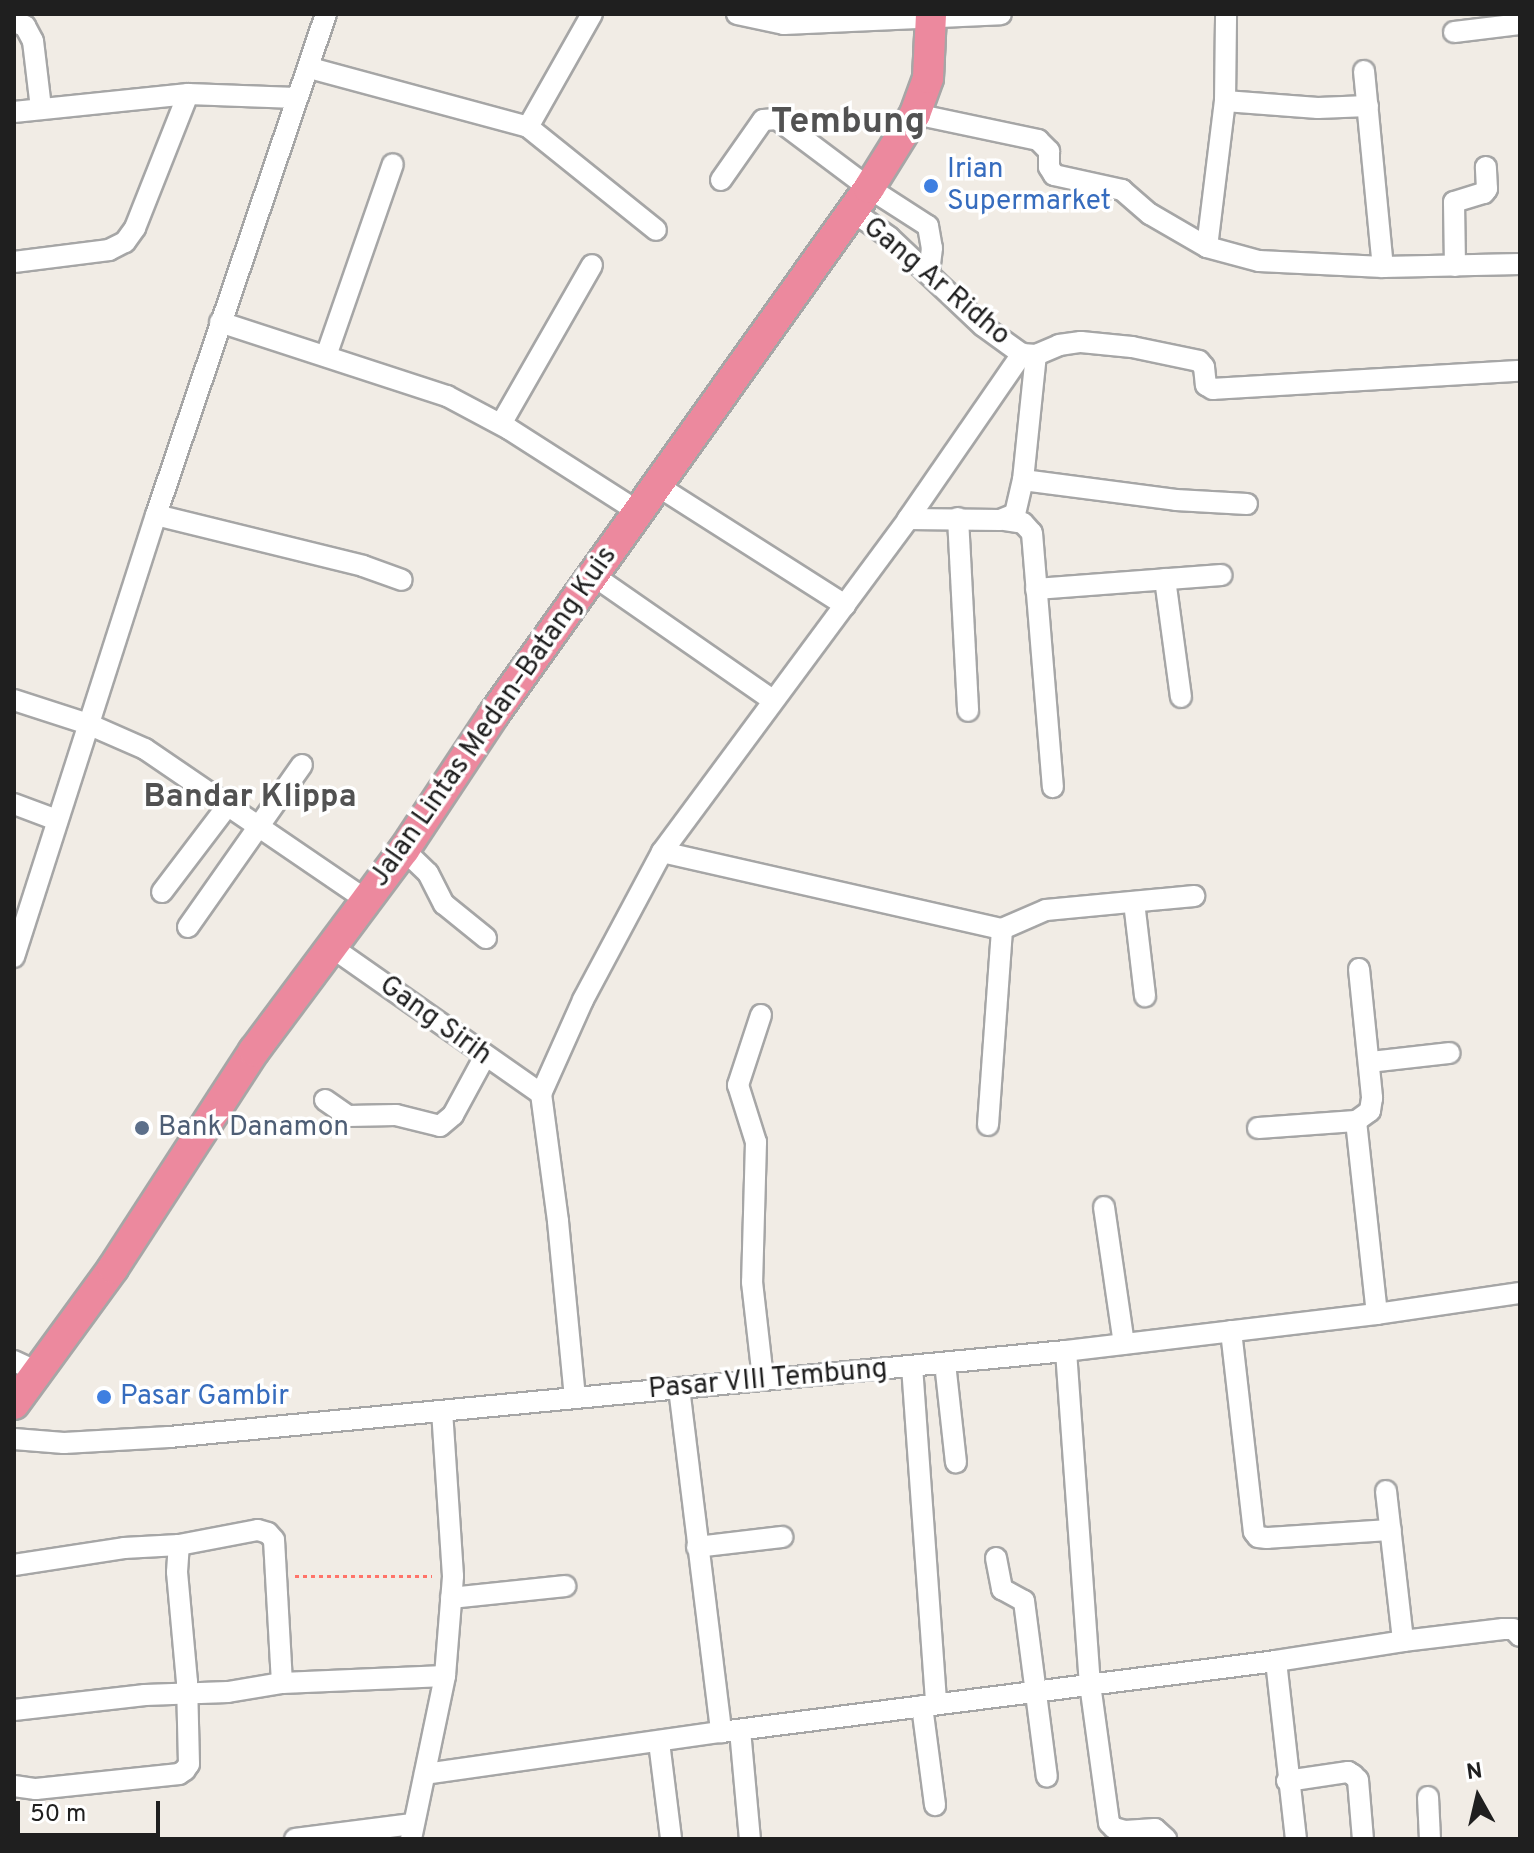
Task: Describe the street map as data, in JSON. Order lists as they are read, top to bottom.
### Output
{
  "streets": {
    "highway": ["Jalan Lintas Medan–Batang Kuis"],
    "street": ["Gang Ar Ridho", "Gang Sirih", "Pasar VIII Tembung"]
  },
  "crossings": [
    ["Gang Ar Ridho", "Jalan Lintas Medan–Batang Kuis"],
    ["Jalan Lintas Medan–Batang Kuis", "Gang Sirih"]
  ],
  "districts": ["Tembung", "Bandar Klippa"],
  "places": ["Irian Supermarket", "Bank Danamon", "Pasar Gambir"],
  "scale_bar": "50 m",
  "north": "top"
}
